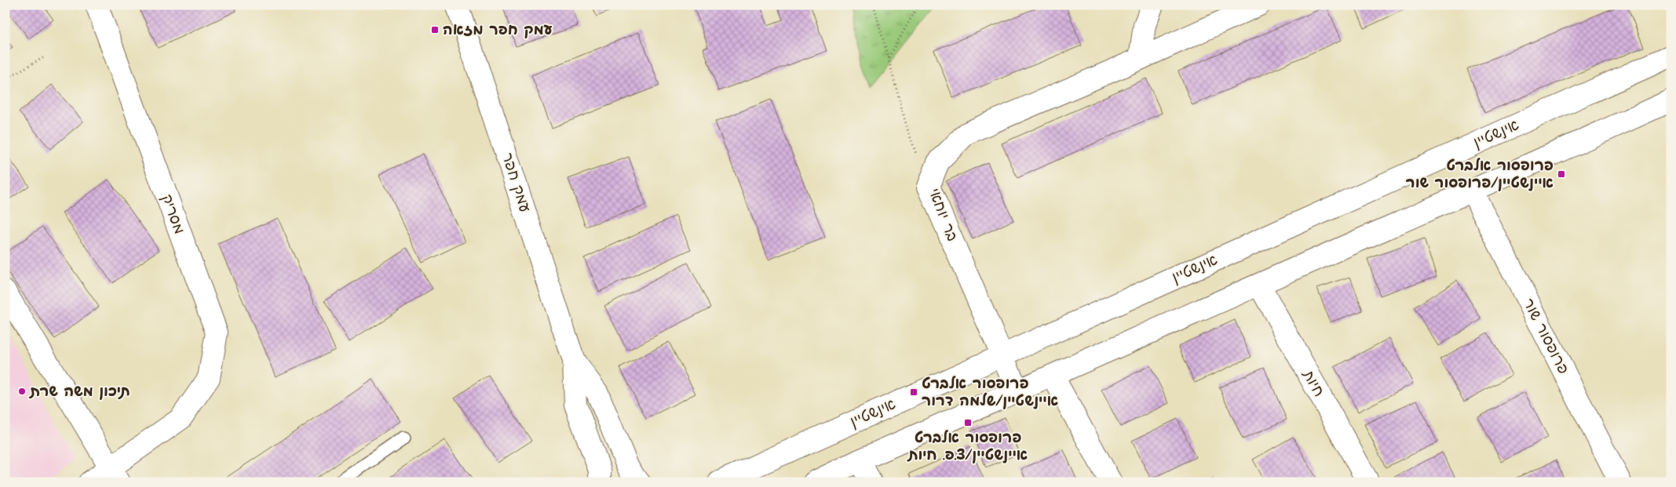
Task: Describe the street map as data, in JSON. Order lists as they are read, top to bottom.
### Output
{
  "streets": {
    "street": [
      "אינשטיין",
      "עמק חפר",
      "מסריק",
      "בר יוחאי",
      "פרופסור שור",
      "חיות"
    ]
  },
  "crossings": [
    ["אינשטיין", "בר יוחאי"]
  ],
  "places": {
    "transit": [
      "עמק חפר מזאה",
      "פרופסור אלברט איינשטיין/פרופסור שור",
      "פרופסור אלברט איינשטיין/שלמה דרור",
      "פרופסור אלברט איינשטיין/צ.פ. חיות"
    ],
    "other": ["תיכון משה שרת"]
  }
}
